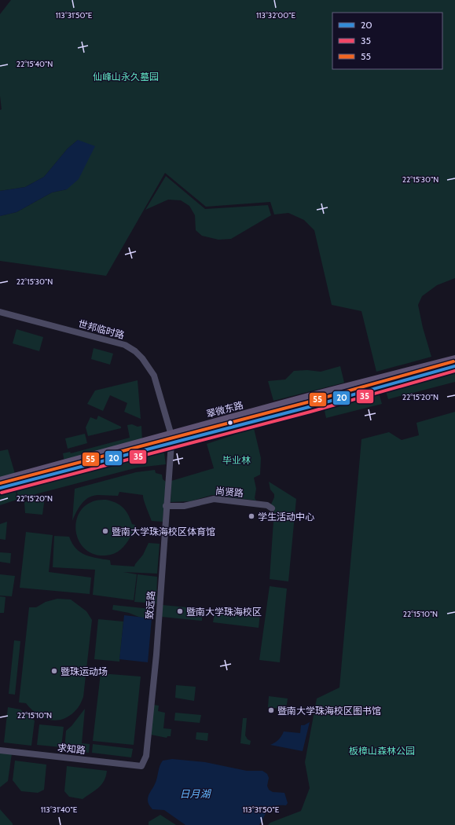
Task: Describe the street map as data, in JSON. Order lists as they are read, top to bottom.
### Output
{
  "streets": {
    "main road": ["翠微东路"],
    "street": [
      "世邦临时路",
      "尚贤路",
      "致远路",
      "求知路"
    ]
  },
  "crossings": [
    ["世邦临时路", "翠微东路"],
    ["世邦临时路", "致远路"],
    ["翠微东路", "致远路"],
    ["尚贤路", "致远路"],
    ["致远路", "求知路"]
  ],
  "water": ["日月湖"],
  "parks": ["仙峰山永久墓园", "毕业林", "板樟山森林公园"],
  "places": [
    "学生活动中心",
    "暨南大学珠海校区体育馆",
    "暨南大学珠海校区",
    "暨珠运动场",
    "暨南大学珠海校区图书馆"
  ],
  "lines": ["transit line 55", "transit line 20", "transit line 35"],
  "legend": ["20", "35", "55"],
  "coordinates": [
    "113°31'50\"E",
    "113°32'00\"E",
    "22°15'40\"N",
    "22°15'30\"N",
    "22°15'20\"N",
    "22°15'10\"N",
    "113°31'40\"E"
  ]
}
